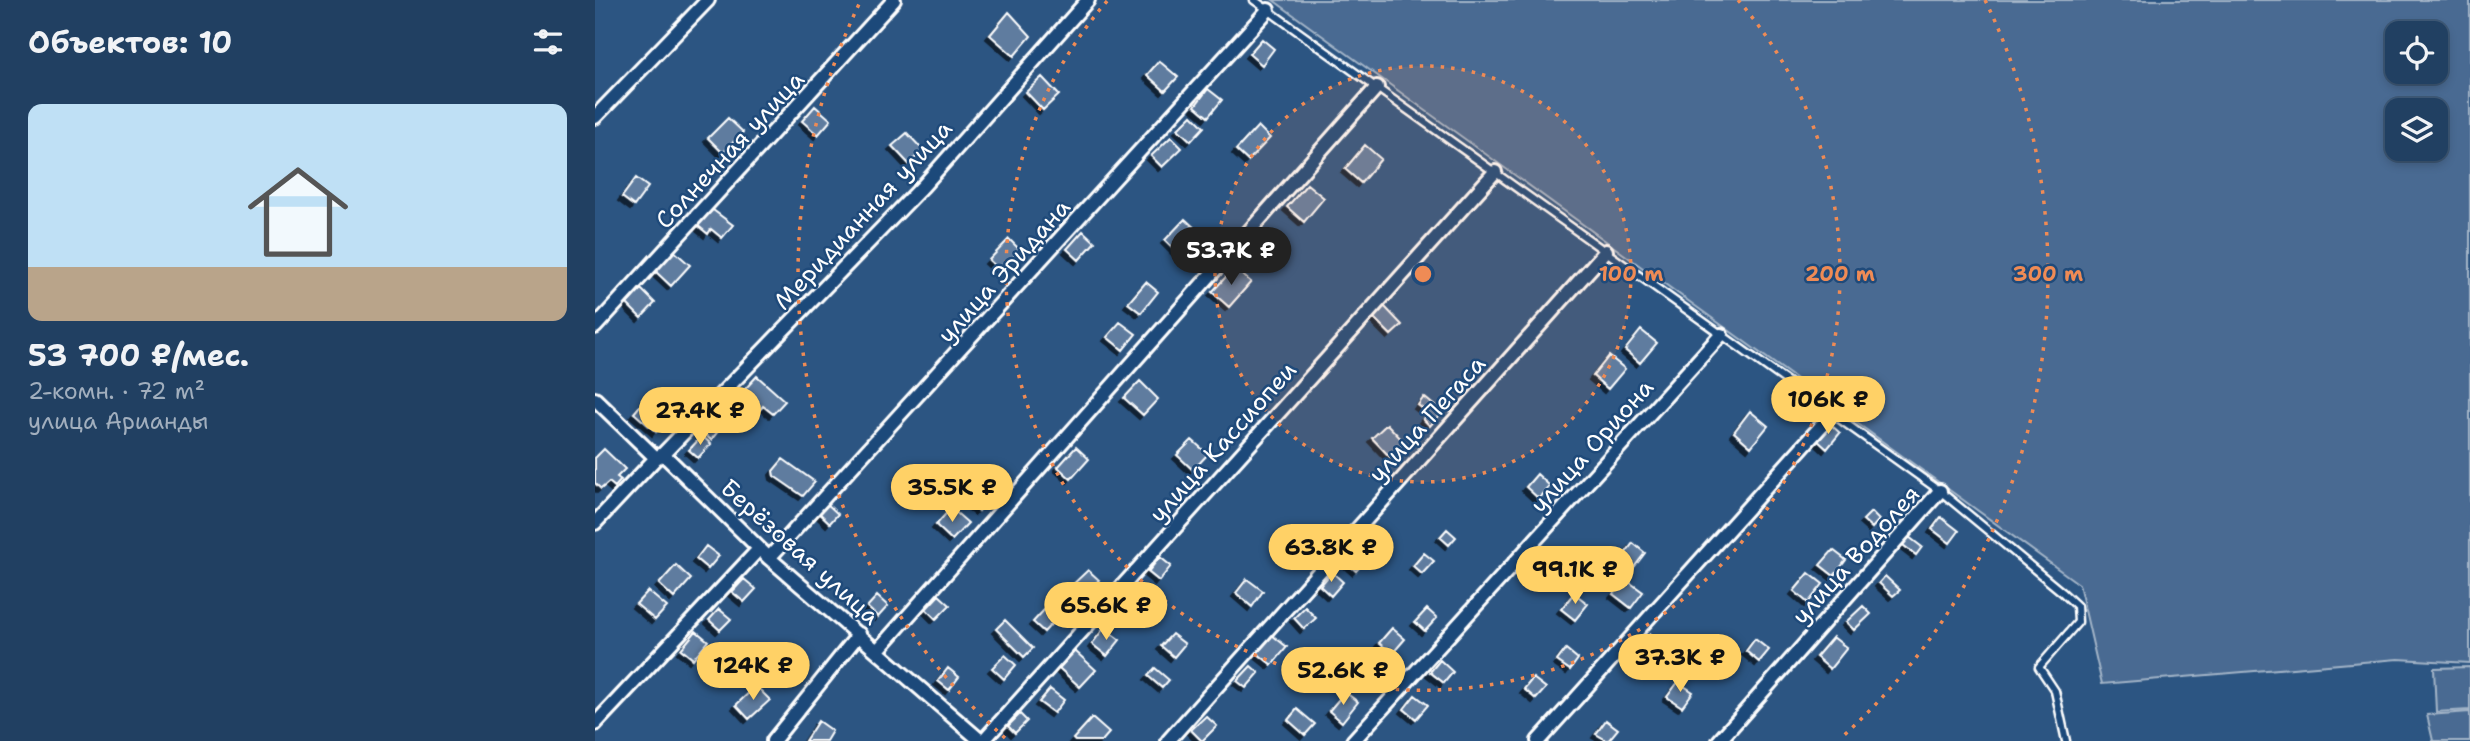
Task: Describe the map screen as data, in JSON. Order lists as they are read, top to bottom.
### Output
{
  "streets": {
    "street": [
      "Солнечная улица",
      "Меридианная улица",
      "улица Эридана",
      "улица Пегаса",
      "улица Кассиопеи",
      "улица Ориона",
      "Берёзовая улица",
      "улица Водолея"
    ]
  },
  "crossings": [
    ["Меридианная улица", "Берёзовая улица"],
    ["улица Эридана", "Берёзовая улица"],
    ["улица Кассиопеи", "Берёзовая улица"]
  ],
  "page": {
    "heading": "Объектов: 10",
    "list": [
      {
        "name": "53 700 ₽/мес.",
        "note": "2-комн. · 72 m² · улица Арианды"
      }
    ],
    "price": [
      "53.7K ₽",
      "106K ₽",
      "27.4K ₽",
      "35.5K ₽",
      "63.8K ₽",
      "99.1K ₽",
      "65.6K ₽",
      "37.3K ₽",
      "124K ₽",
      "52.6K ₽"
    ]
  },
  "rings": ["100 m", "200 m", "300 m"]
}
